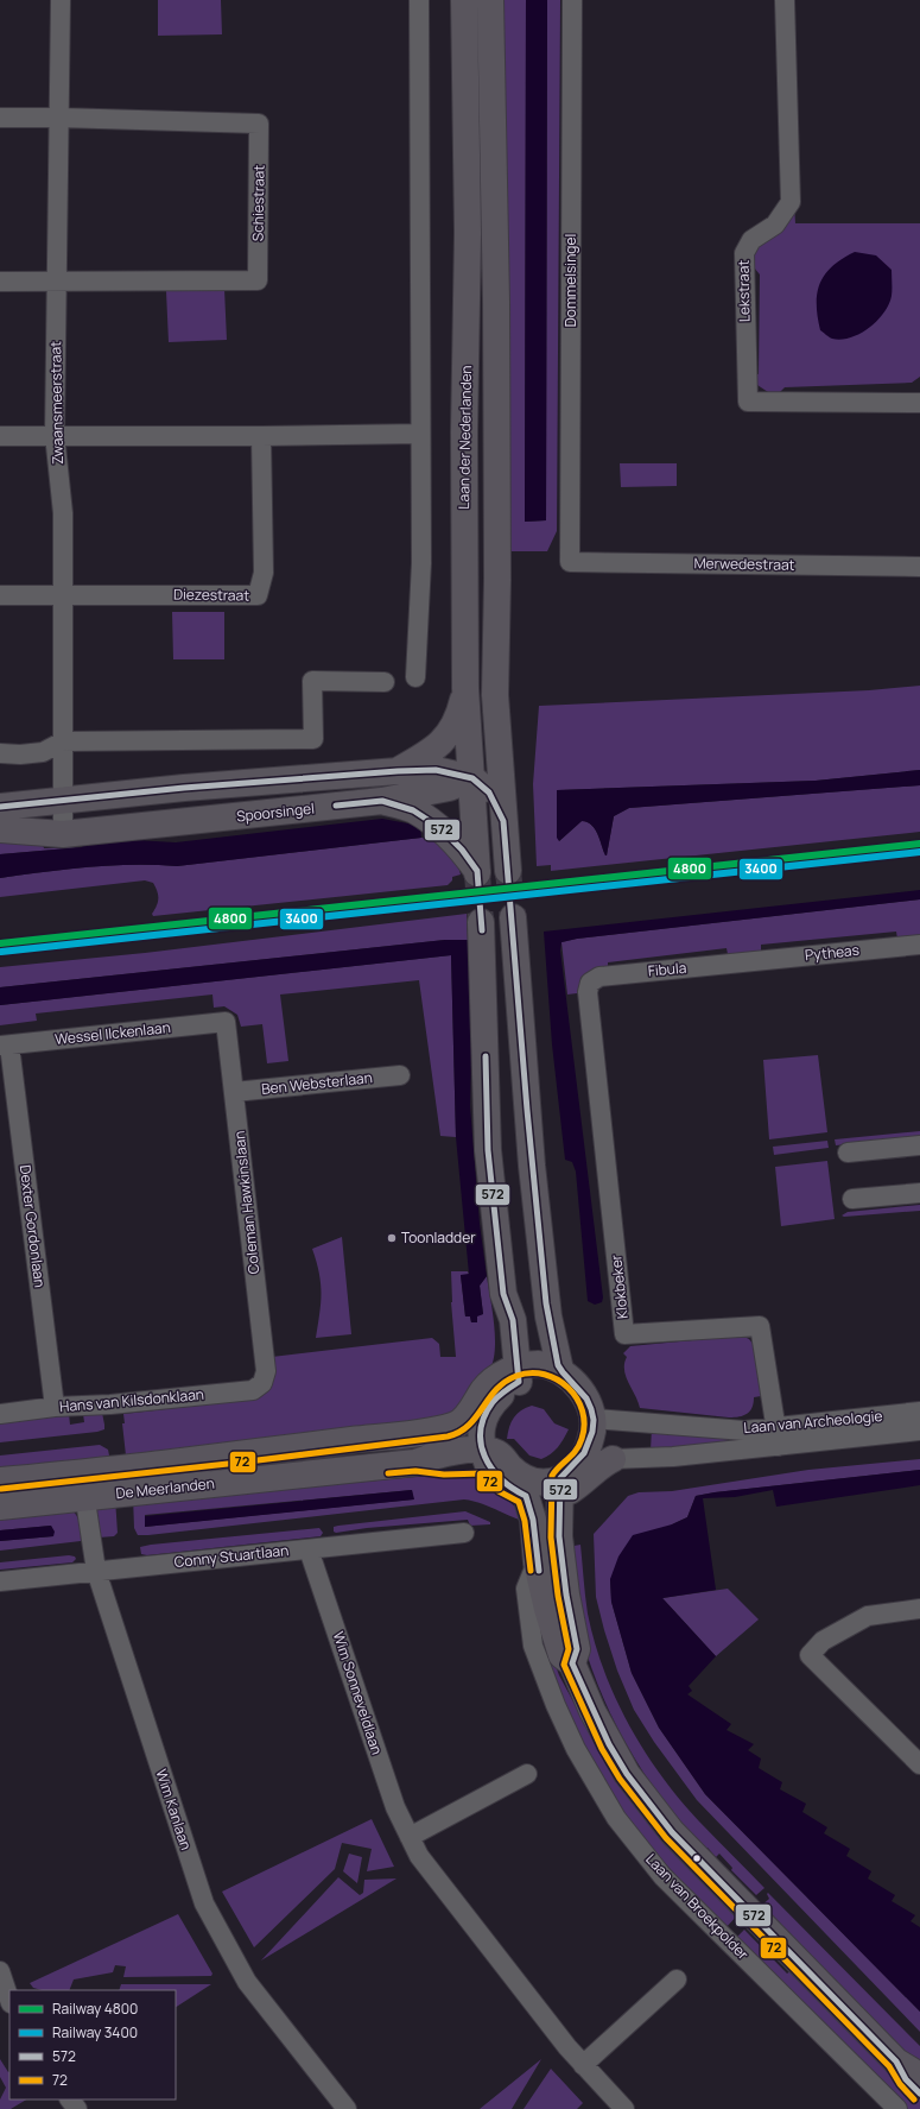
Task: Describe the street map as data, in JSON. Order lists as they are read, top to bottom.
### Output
{
  "streets": {
    "main road": [
      "Laan der Nederlanden",
      "Spoorsingel",
      "De Meerlanden",
      "Laan van Broekpolder"
    ],
    "street": [
      "Schiestraat",
      "Dommelsingel",
      "Lekstraat",
      "Zwaansmeerstraat",
      "Merwedestraat",
      "Diezestraat",
      "Pytheas",
      "Fibula",
      "Wessel Ilckenlaan",
      "Ben Websterlaan",
      "Coleman Hawkinslaan",
      "Dexter Gordonlaan",
      "Klokbeker",
      "Hans van Kilsdonklaan",
      "Laan van Archeologie",
      "Conny Stuartlaan",
      "Wim Sonneveldlaan",
      "Wim Kanlaan"
    ]
  },
  "crossings": [
    ["Schiestraat", "Zwaansmeerstraat"],
    ["Dommelsingel", "Merwedestraat"],
    ["Zwaansmeerstraat", "Diezestraat"],
    ["Zwaansmeerstraat", "Spoorsingel"],
    ["Laan der Nederlanden", "Spoorsingel"],
    ["Pytheas", "Fibula"],
    ["Fibula", "Klokbeker"],
    ["Wessel Ilckenlaan", "Coleman Hawkinslaan"],
    ["Wessel Ilckenlaan", "Dexter Gordonlaan"],
    ["Ben Websterlaan", "Coleman Hawkinslaan"],
    ["Coleman Hawkinslaan", "Hans van Kilsdonklaan"],
    ["Dexter Gordonlaan", "Hans van Kilsdonklaan"],
    ["Klokbeker", "Laan van Archeologie"],
    ["De Meerlanden", "Wim Kanlaan"],
    ["Conny Stuartlaan", "Wim Sonneveldlaan"],
    ["Conny Stuartlaan", "Wim Kanlaan"]
  ],
  "places": ["Toonladder"],
  "lines": [
    "transit line 572",
    "rail line 4800",
    "rail line 3400",
    "transit line 72"
  ],
  "legend": [
    "Railway 4800",
    "Railway 3400",
    "572",
    "72"
  ]
}
